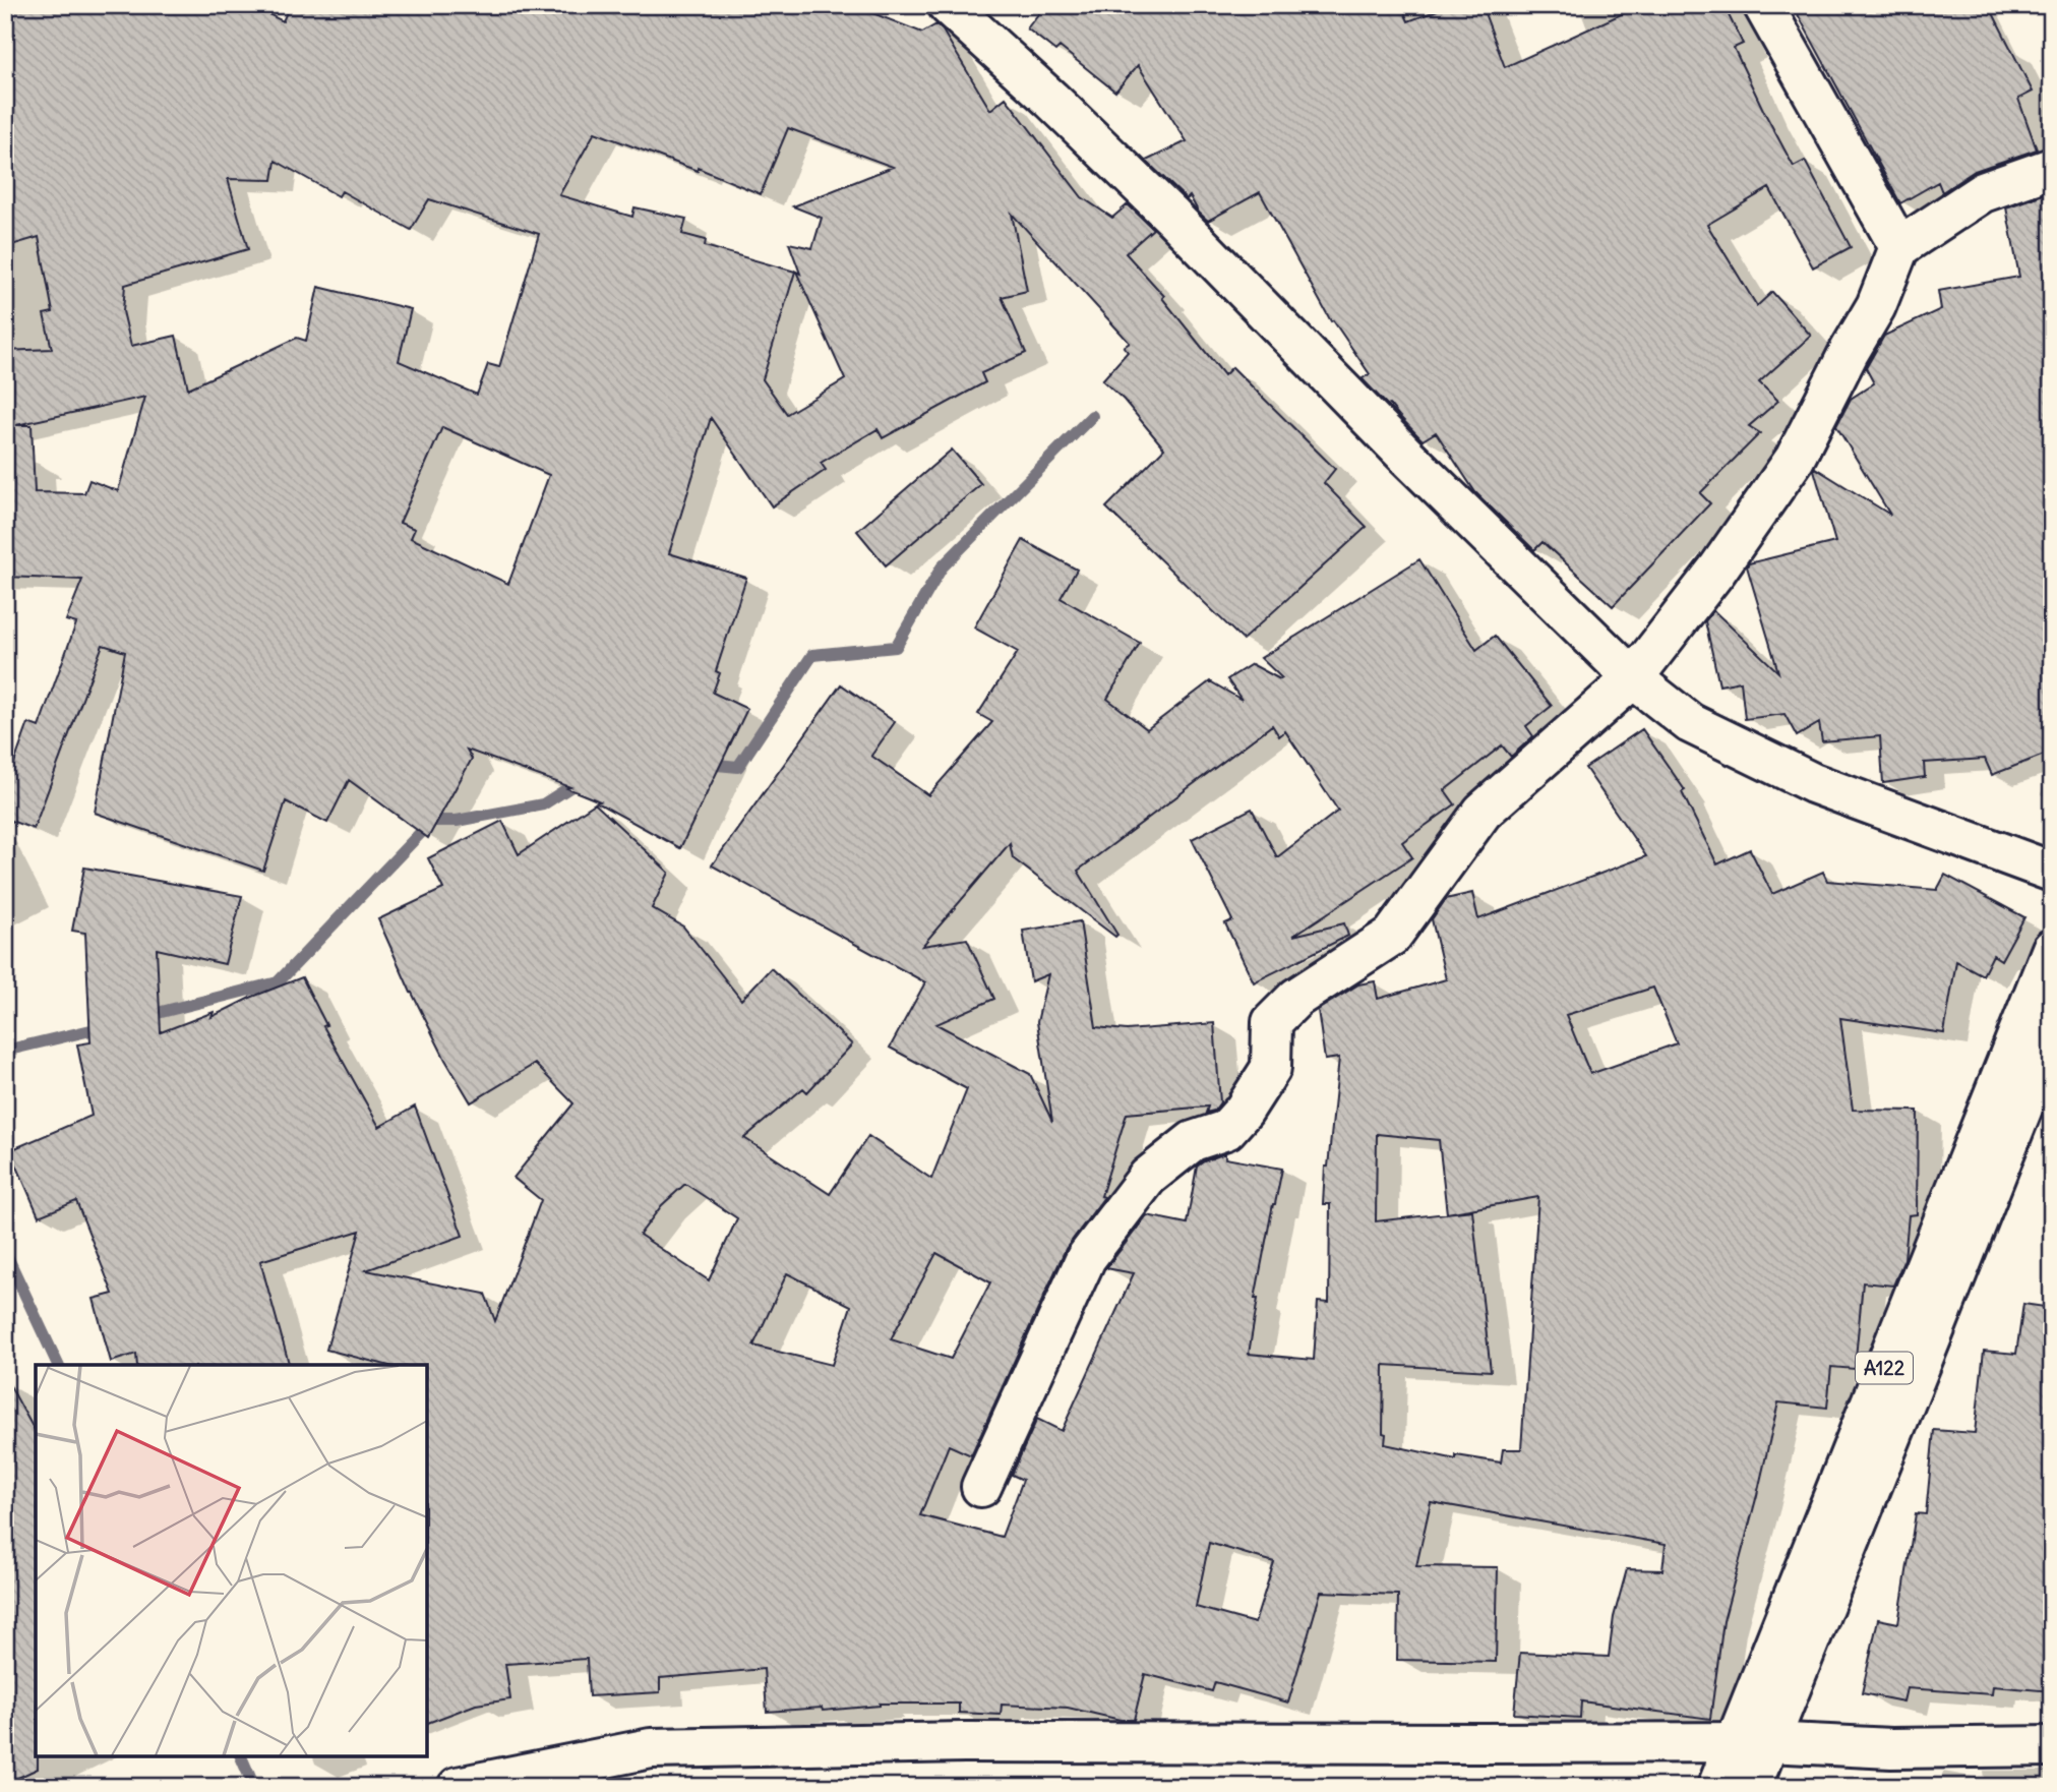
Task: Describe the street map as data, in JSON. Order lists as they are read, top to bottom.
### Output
{
  "streets": {
    "main road": ["A122"]
  }
}
